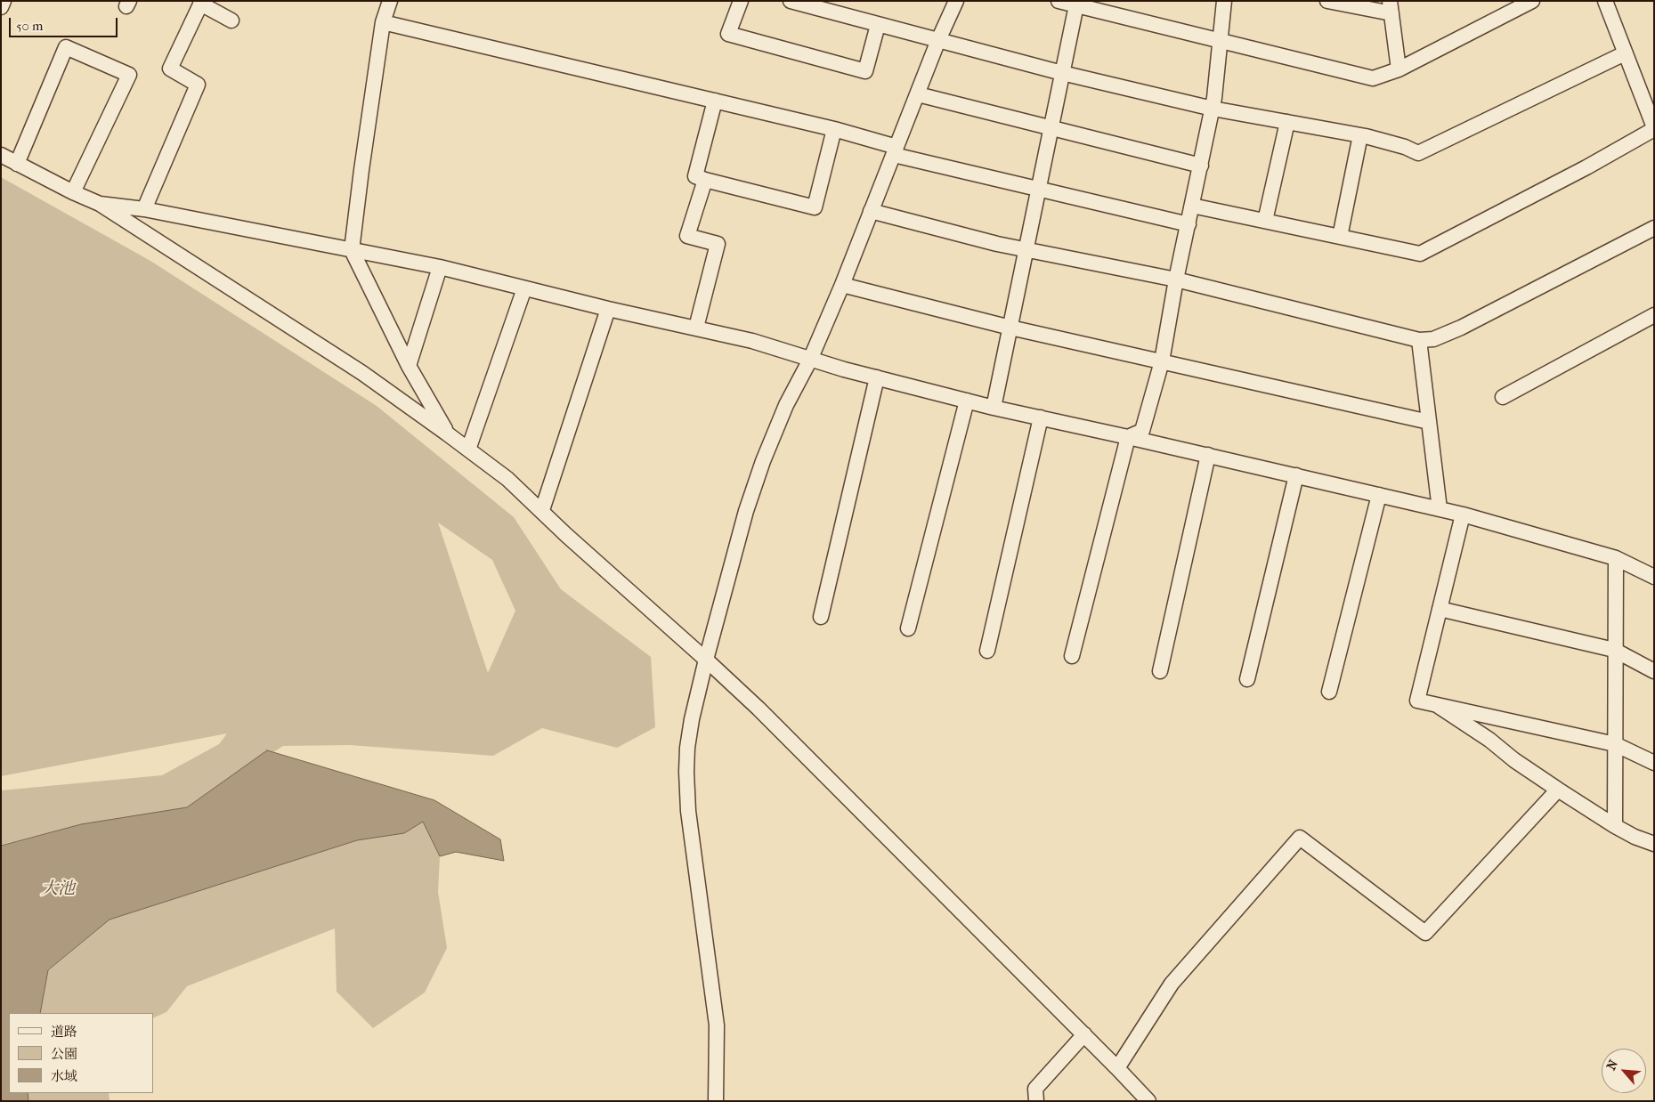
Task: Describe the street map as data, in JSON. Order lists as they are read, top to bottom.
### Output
{
  "water": ["大池"],
  "legend": ["道路", "公園", "水域"],
  "scale_bar": "50 m",
  "north": "top left"
}
